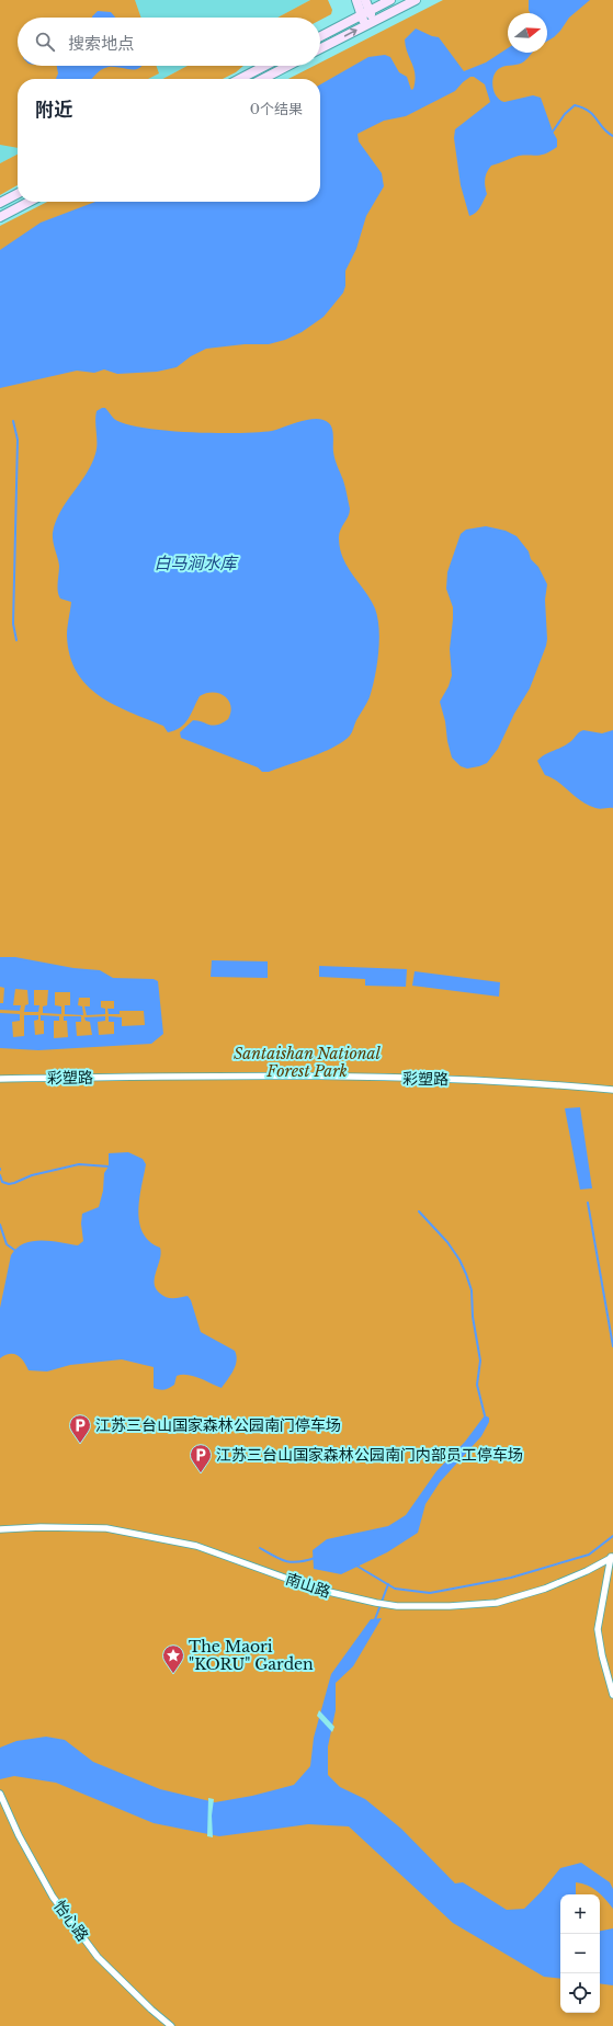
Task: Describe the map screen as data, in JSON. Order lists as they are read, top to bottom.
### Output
{
  "streets": {
    "street": ["彩塑路", "南山路", "怡心路"]
  },
  "water": ["白马涧水库"],
  "parks": ["Santaishan National Forest Park"],
  "places": {
    "parking": ["江苏三台山国家森林公园南门停车场", "江苏三台山国家森林公园南门内部员工停车场"],
    "place": ["The Maori \"KORU\" Garden"]
  },
  "north": "right",
  "page": {
    "search": "搜索地点",
    "heading": ["附近", "0个结果"],
    "map_buttons": ["+", "−"]
  }
}
